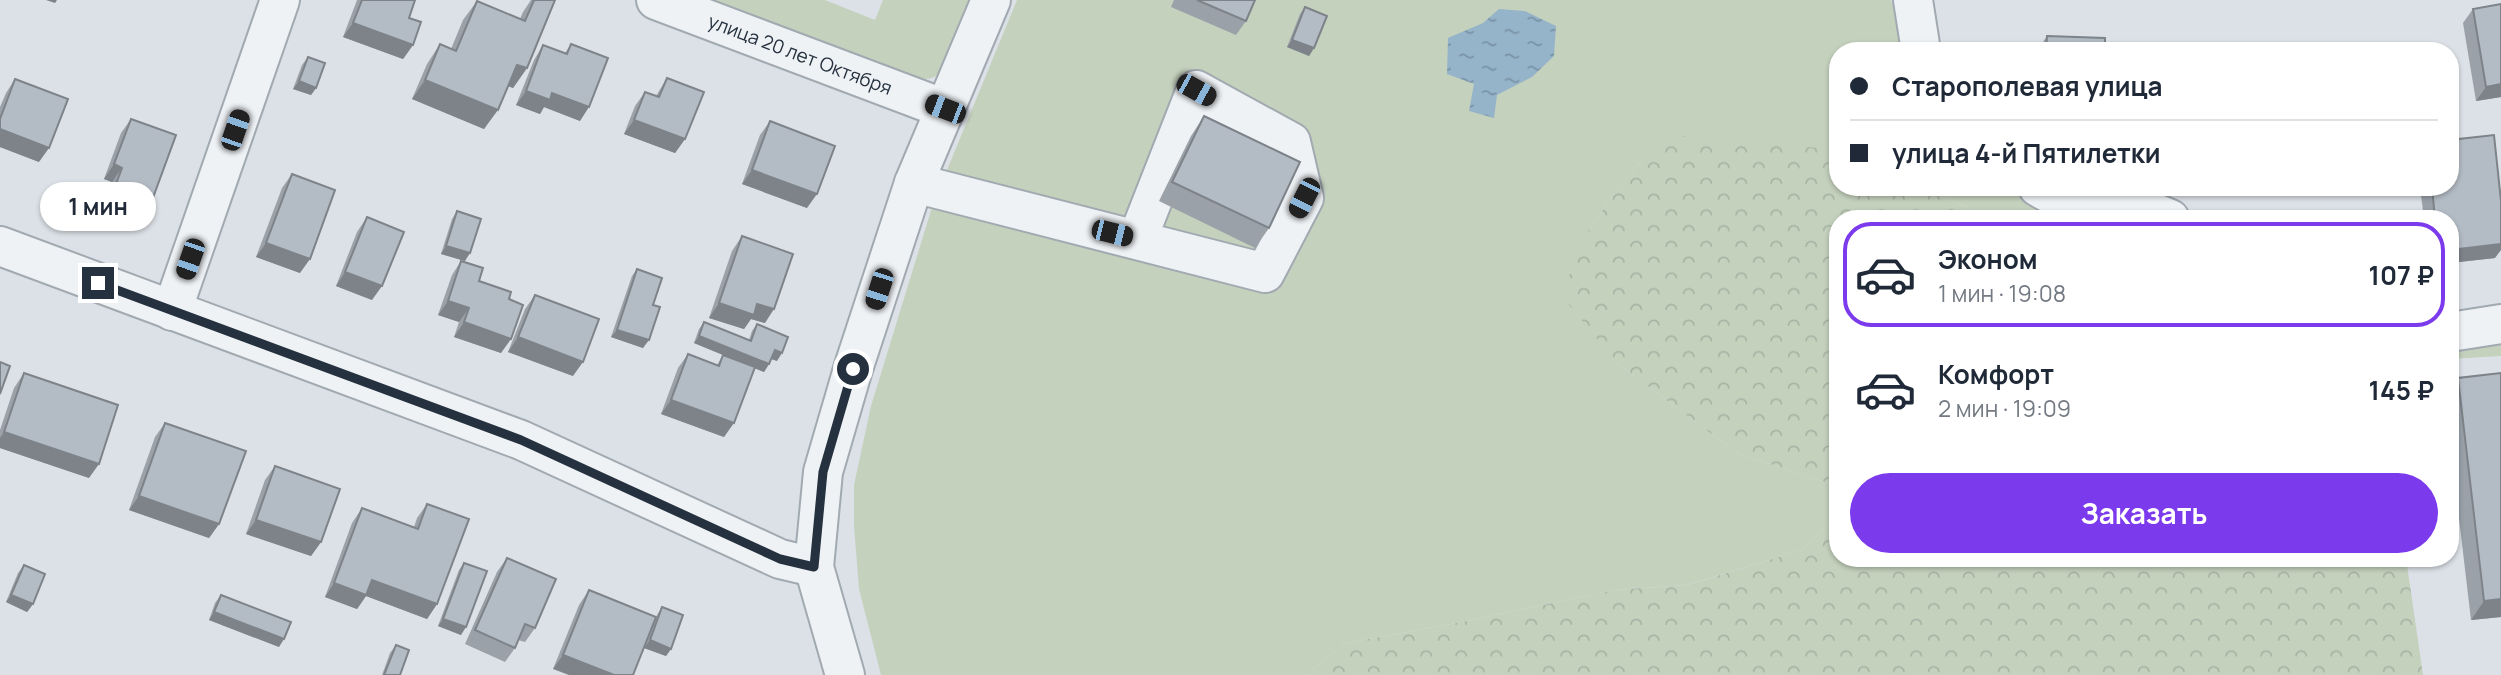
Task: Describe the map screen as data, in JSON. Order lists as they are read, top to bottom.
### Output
{
  "streets": {
    "street": ["улица 20 лет Октября"]
  },
  "page": {
    "banner": ["Старополевая улица", "улица 4-й Пятилетки"],
    "bubble": "1 мин",
    "list": [
      {
        "name": "Эконом",
        "note": "1 мин · 19:08",
        "value": "107 ₽"
      },
      {
        "name": "Комфорт",
        "note": "2 мин · 19:09",
        "value": "145 ₽"
      }
    ],
    "buttons": "Заказать"
  }
}
